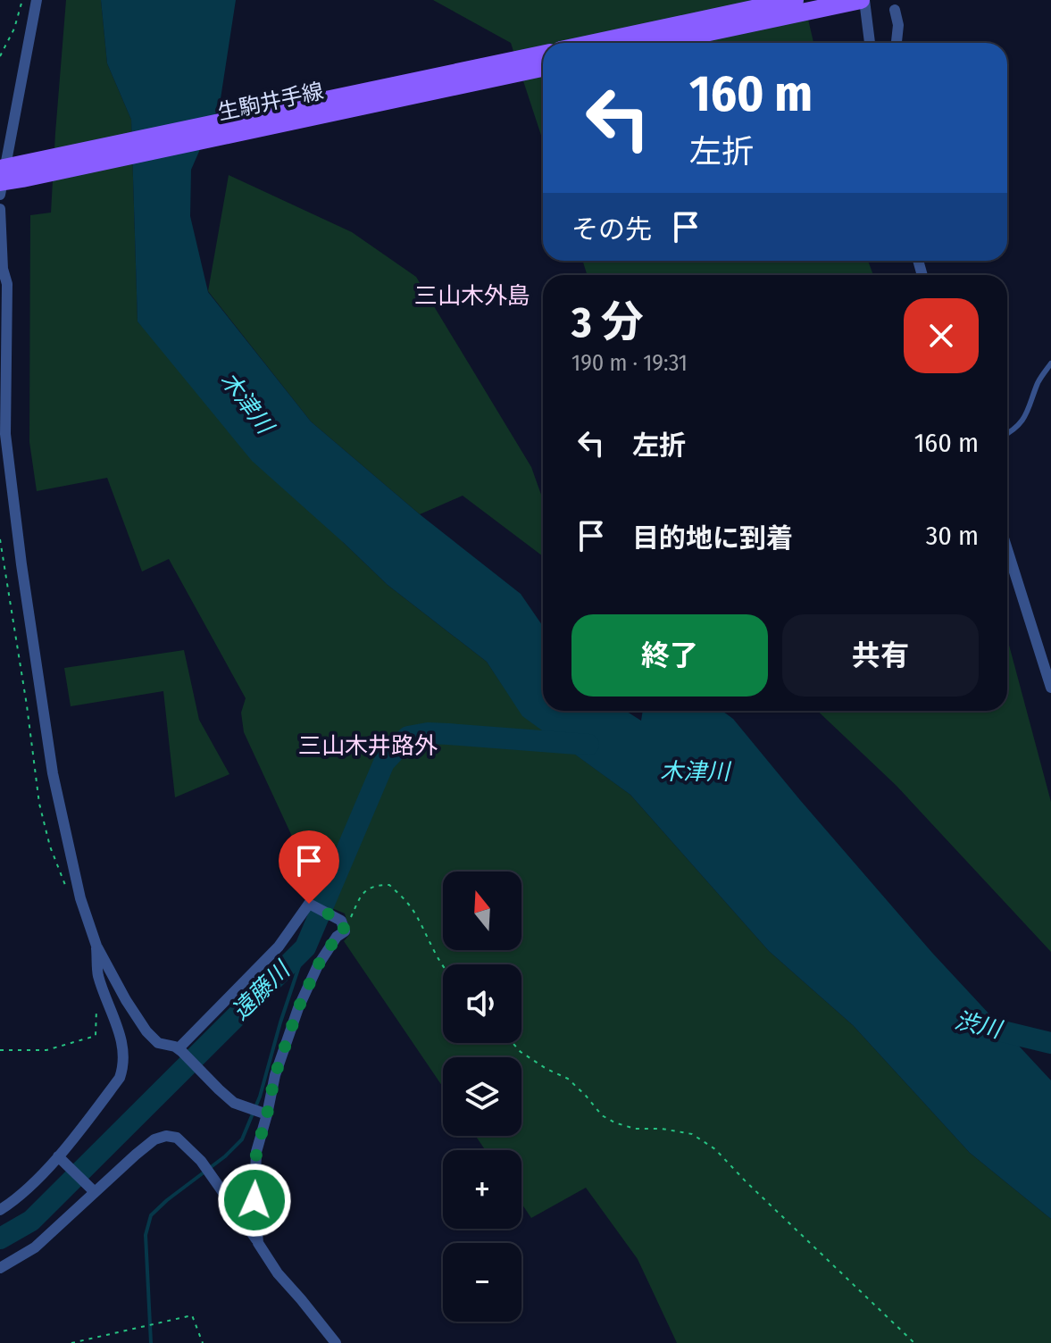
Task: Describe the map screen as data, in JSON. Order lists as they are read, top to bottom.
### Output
{
  "streets": {
    "main road": ["生駒井手線"]
  },
  "districts": ["三山木外島", "三山木井路外"],
  "water": ["木津川", "遠藤川", "渋川"],
  "north": "top",
  "page": {
    "turn": ["160 m", "左折"],
    "then": "その先",
    "heading": ["3 分", "190 m · 19:31"],
    "list": [
      {
        "name": "左折",
        "value": "160 m"
      },
      {
        "name": "目的地に到着",
        "value": "30 m"
      }
    ],
    "buttons": ["終了", "共有"],
    "map_buttons": ["+", "−"]
  }
}
